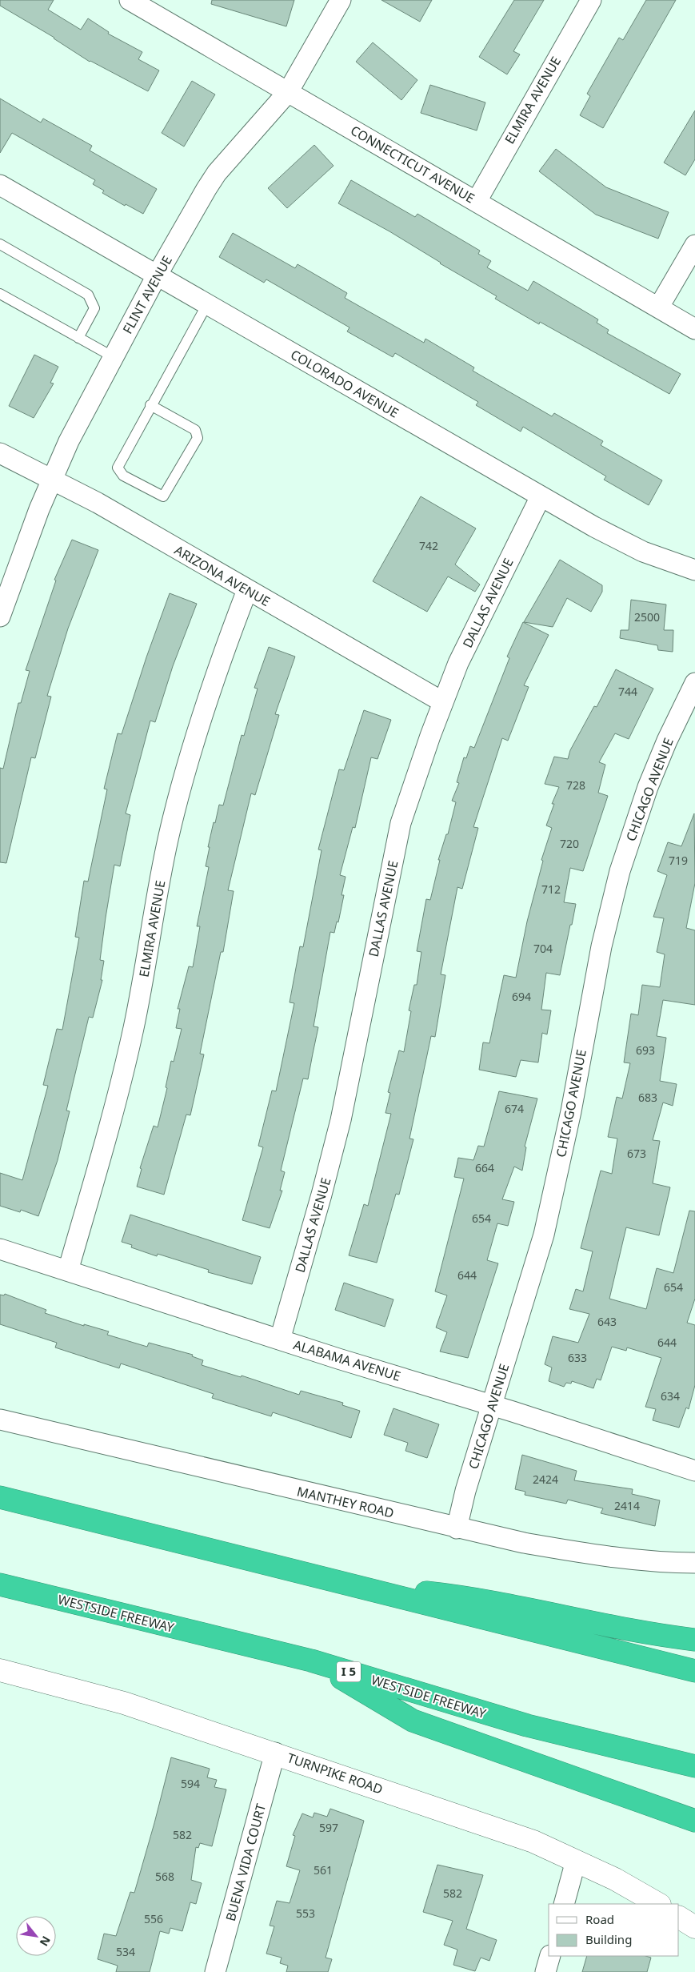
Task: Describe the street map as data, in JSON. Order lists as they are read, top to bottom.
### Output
{
  "streets": {
    "highway": ["WESTSIDE FREEWAY", "I 5"],
    "street": [
      "ELMIRA AVENUE",
      "CONNECTICUT AVENUE",
      "FLINT AVENUE",
      "COLORADO AVENUE",
      "ARIZONA AVENUE",
      "DALLAS AVENUE",
      "CHICAGO AVENUE",
      "ALABAMA AVENUE",
      "MANTHEY ROAD",
      "TURNPIKE ROAD",
      "BUENA VIDA COURT"
    ]
  },
  "crossings": [
    ["ELMIRA AVENUE", "CONNECTICUT AVENUE"],
    ["ELMIRA AVENUE", "ARIZONA AVENUE"],
    ["ELMIRA AVENUE", "ALABAMA AVENUE"],
    ["CONNECTICUT AVENUE", "FLINT AVENUE"],
    ["FLINT AVENUE", "COLORADO AVENUE"],
    ["FLINT AVENUE", "ARIZONA AVENUE"],
    ["COLORADO AVENUE", "DALLAS AVENUE"],
    ["ARIZONA AVENUE", "DALLAS AVENUE"],
    ["DALLAS AVENUE", "ALABAMA AVENUE"],
    ["CHICAGO AVENUE", "ALABAMA AVENUE"],
    ["CHICAGO AVENUE", "MANTHEY ROAD"],
    ["TURNPIKE ROAD", "BUENA VIDA COURT"]
  ],
  "house_numbers": [
    "742",
    "2500",
    "744",
    "728",
    "720",
    "719",
    "712",
    "704",
    "694",
    "693",
    "683",
    "674",
    "673",
    "664",
    "654",
    "644",
    "654",
    "643",
    "644",
    "633",
    "634",
    "2424",
    "2414",
    "594",
    "597",
    "582",
    "561",
    "568",
    "582",
    "553",
    "556",
    "534"
  ],
  "legend": ["Road", "Building"],
  "north": "bottom right"
}
